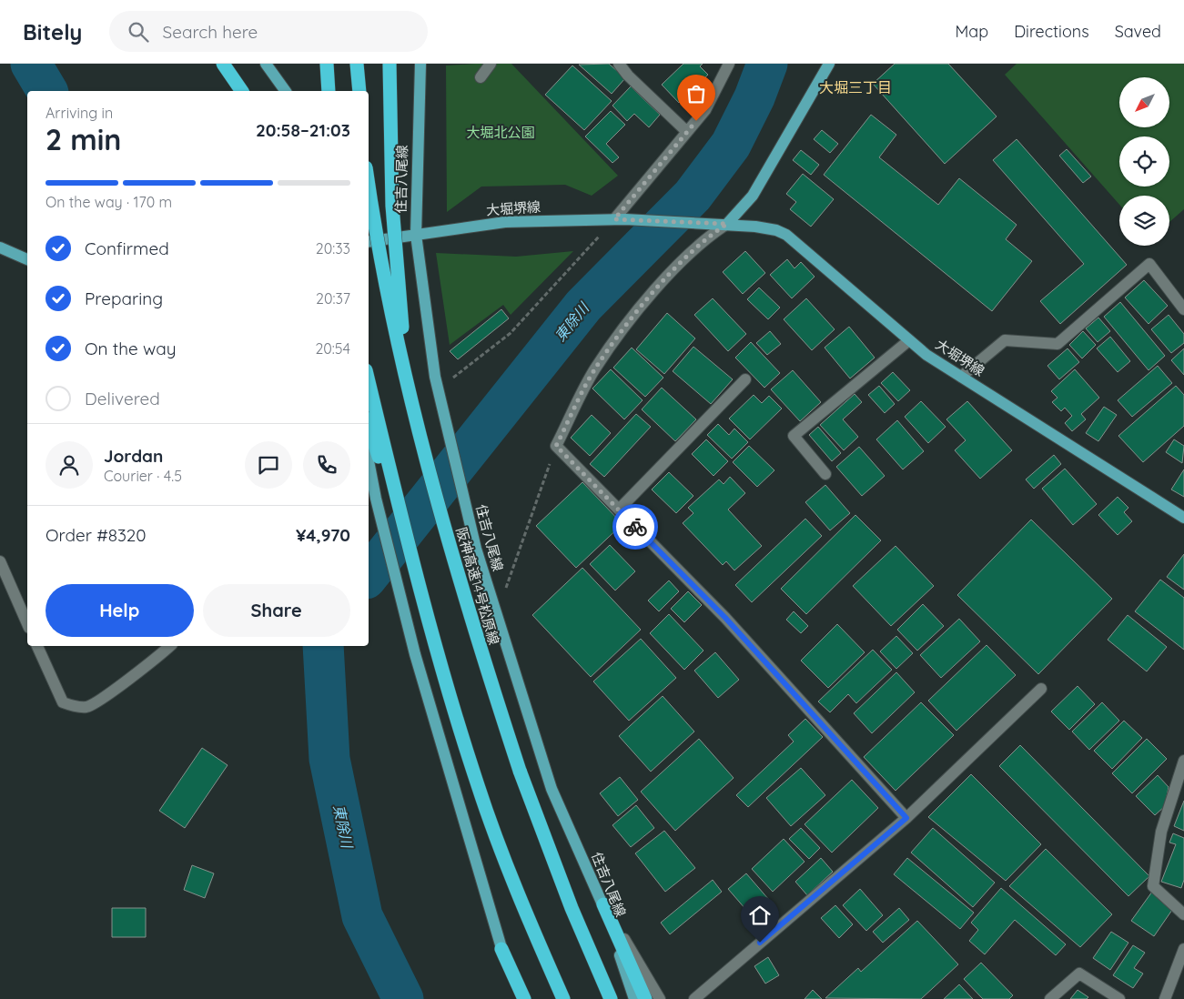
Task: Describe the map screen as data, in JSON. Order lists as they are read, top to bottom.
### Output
{
  "streets": {
    "highway": ["阪神高速14号松原線"],
    "main road": ["住吉八尾線", "大堀堺線"]
  },
  "crossings": [
    ["住吉八尾線", "大堀堺線"]
  ],
  "districts": ["大堀三丁目"],
  "water": ["東除川"],
  "parks": ["大堀北公園"],
  "north": "bottom left",
  "page": {
    "header": "Bitely",
    "search": "Search here",
    "nav": ["Map", "Directions", "Saved"],
    "heading": ["2 min", "Arriving in", "20:58–21:03"],
    "panel": [
      "Jordan",
      "Courier · 4.5",
      "Order #8320",
      "¥4,970"
    ],
    "bar": "On the way · 170 m",
    "list": [
      ["Confirmed", "20:33"],
      ["Preparing", "20:37"],
      ["On the way", "20:54"],
      "Delivered"
    ],
    "buttons": ["Help", "Share"]
  }
}
